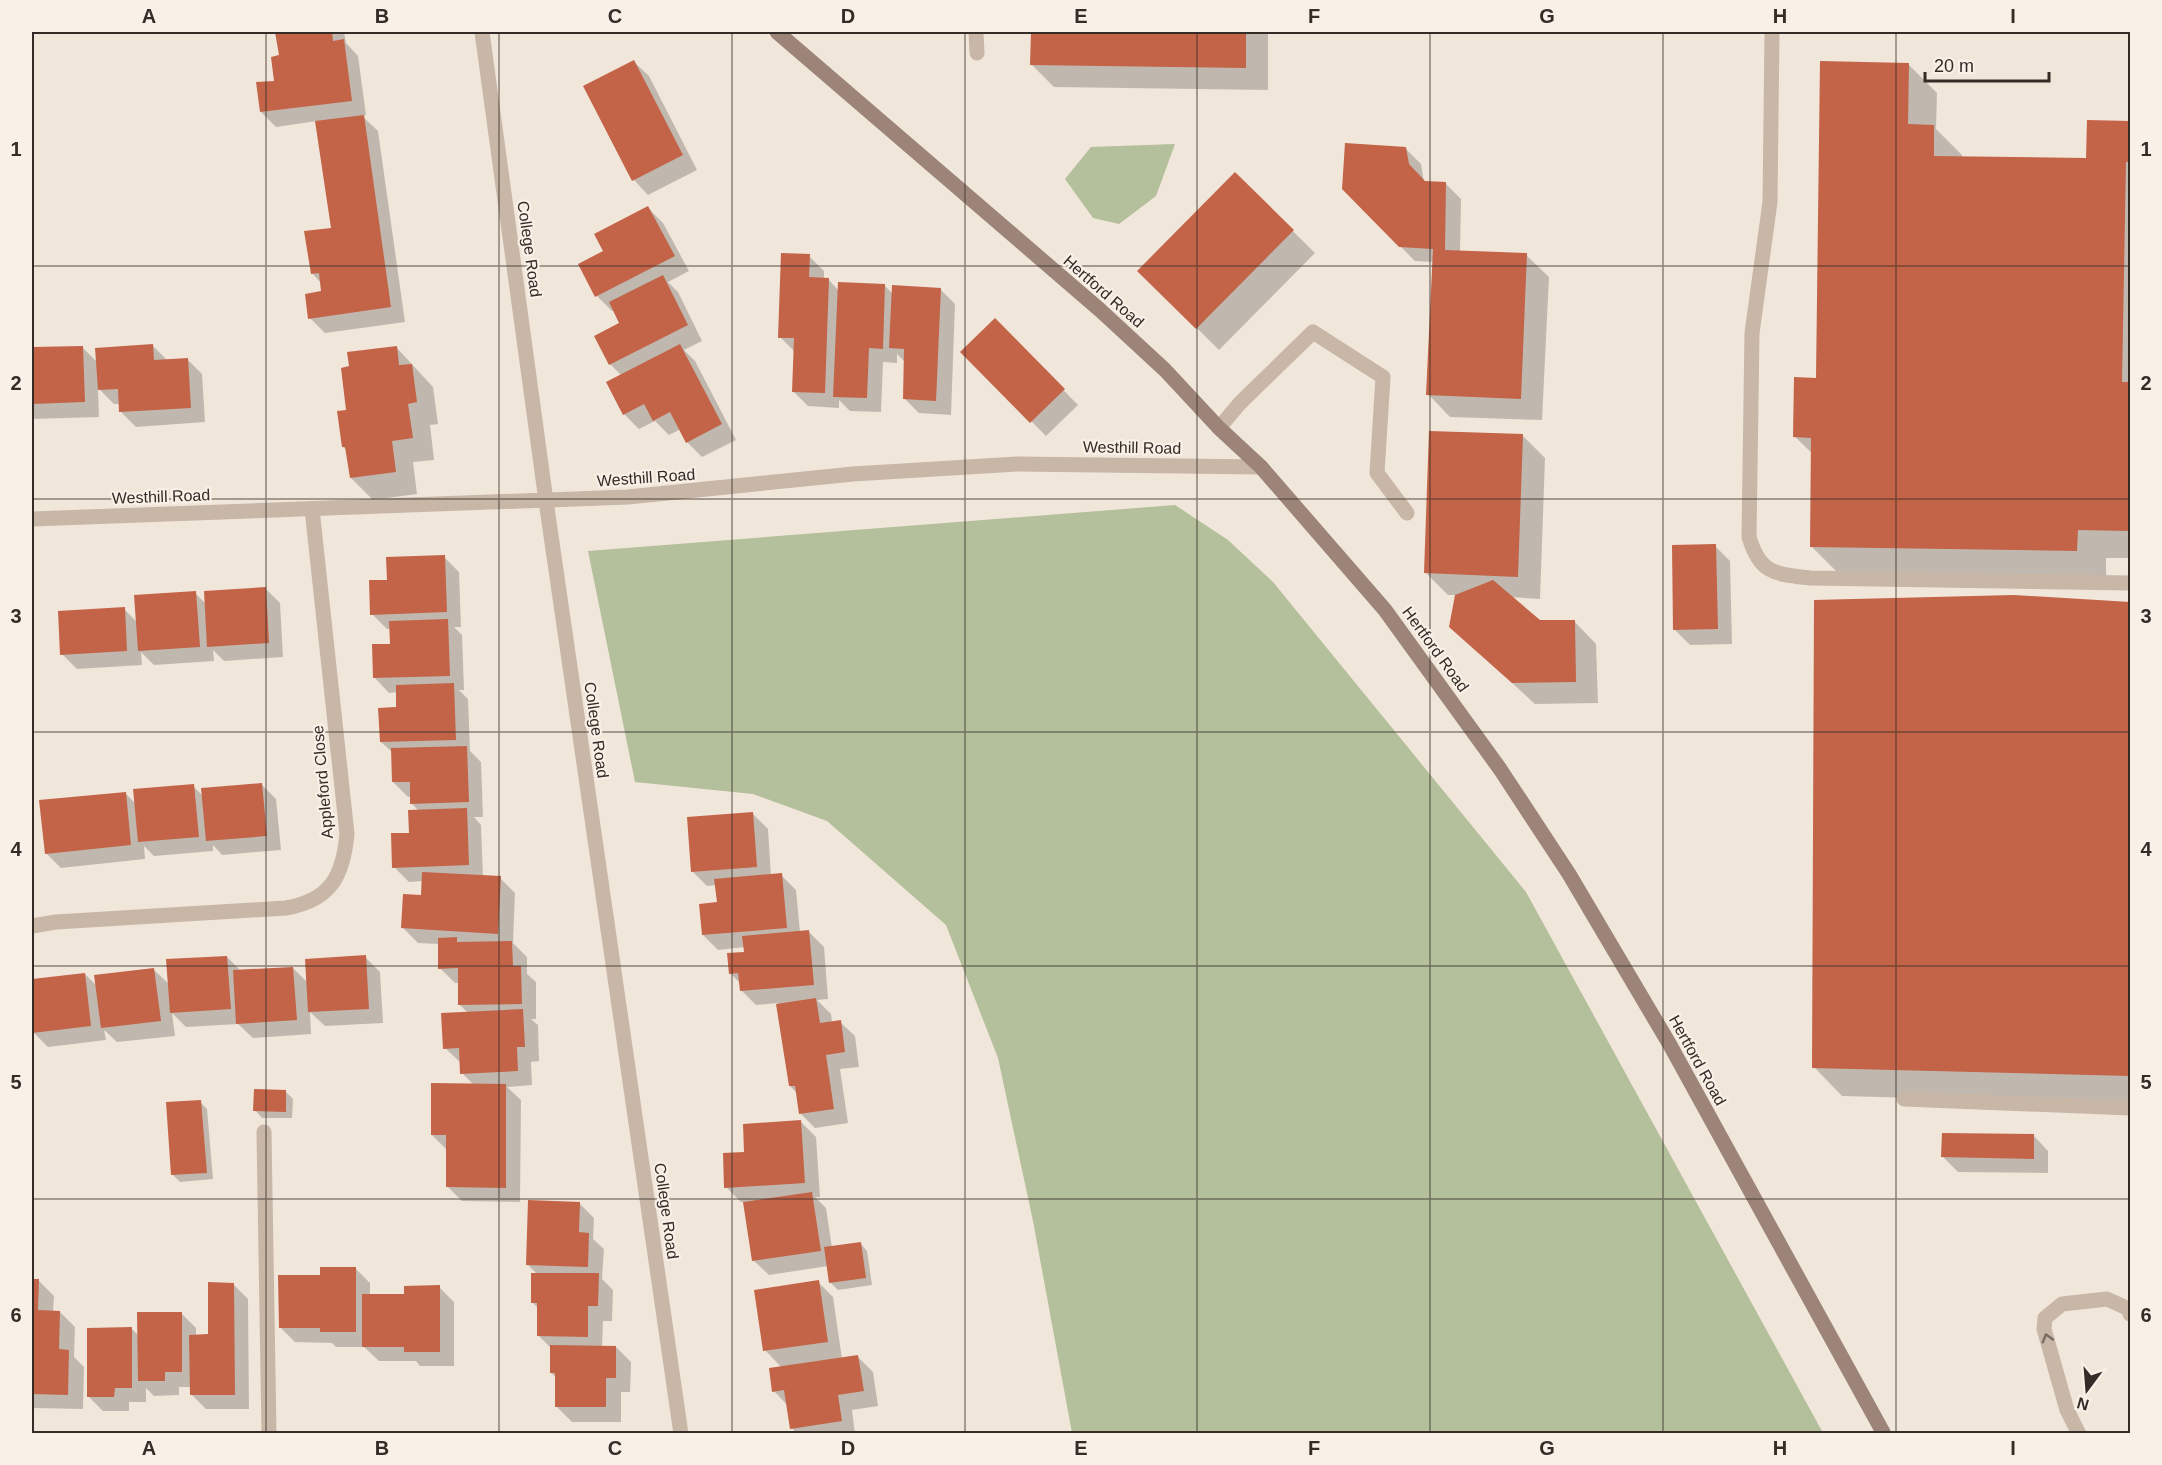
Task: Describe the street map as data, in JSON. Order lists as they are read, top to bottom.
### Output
{
  "streets": {
    "main road": ["Hertford Road"],
    "street": ["College Road", "Westhill Road", "Appleford Close"]
  },
  "crossings": [
    ["College Road", "Westhill Road"],
    ["Hertford Road", "Westhill Road"],
    ["Westhill Road", "Appleford Close"]
  ],
  "scale_bar": "20 m",
  "north": "bottom",
  "grid": {
    "columns": [
      "A",
      "B",
      "C",
      "D",
      "E",
      "F",
      "G",
      "H",
      "I"
    ],
    "rows": [
      "1",
      "2",
      "3",
      "4",
      "5",
      "6"
    ]
  }
}
